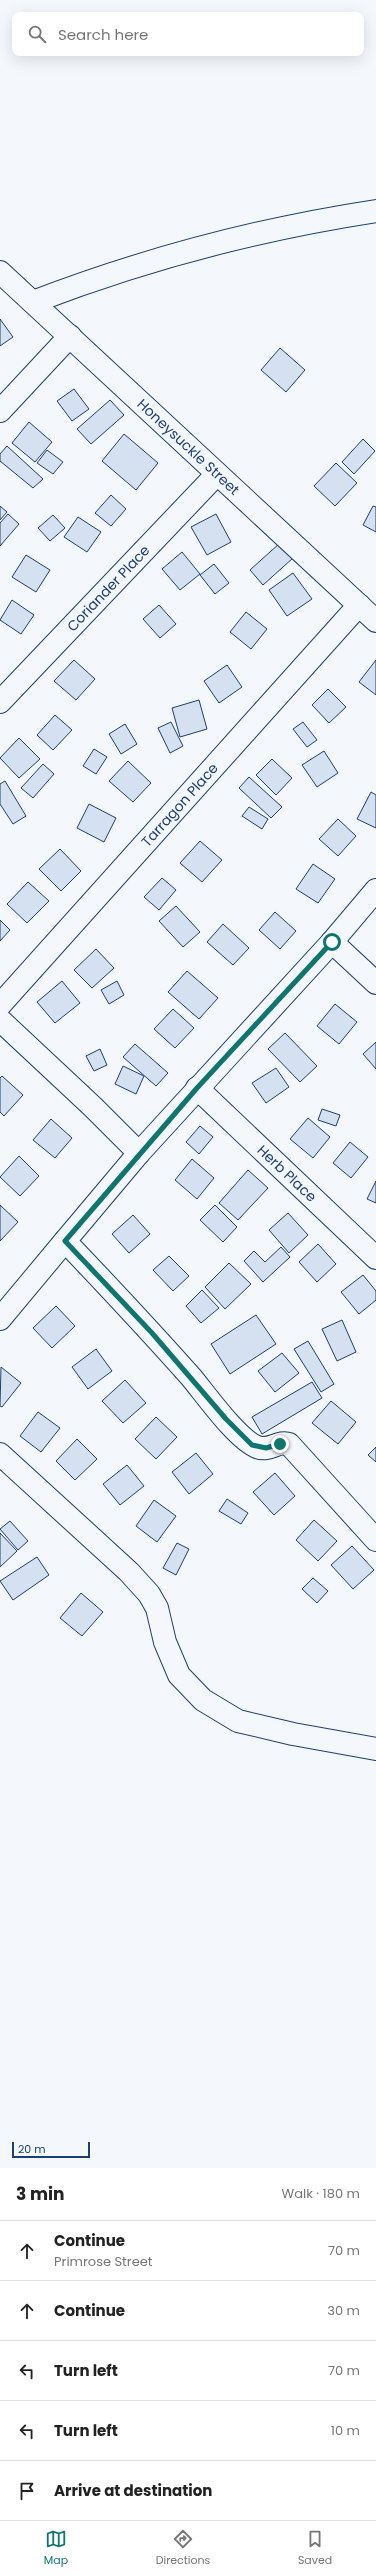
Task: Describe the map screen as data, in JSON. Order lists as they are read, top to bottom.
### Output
{
  "streets": {
    "street": [
      "Honeysuckle Street",
      "Coriander Place",
      "Tarragon Place",
      "Herb Place"
    ]
  },
  "crossings": [
    ["Honeysuckle Street", "Coriander Place"],
    ["Honeysuckle Street", "Tarragon Place"]
  ],
  "scale_bar": "20 m",
  "page": {
    "search": "Search here",
    "scale": "20 m",
    "heading": ["3 min", "Walk · 180 m"],
    "list": [
      ["Continue", "Primrose Street", "70 m"],
      ["Continue", "30 m"],
      ["Turn left", "70 m"],
      ["Turn left", "10 m"],
      "Arrive at destination"
    ],
    "nav": ["Map", "Directions", "Saved"]
  }
}
